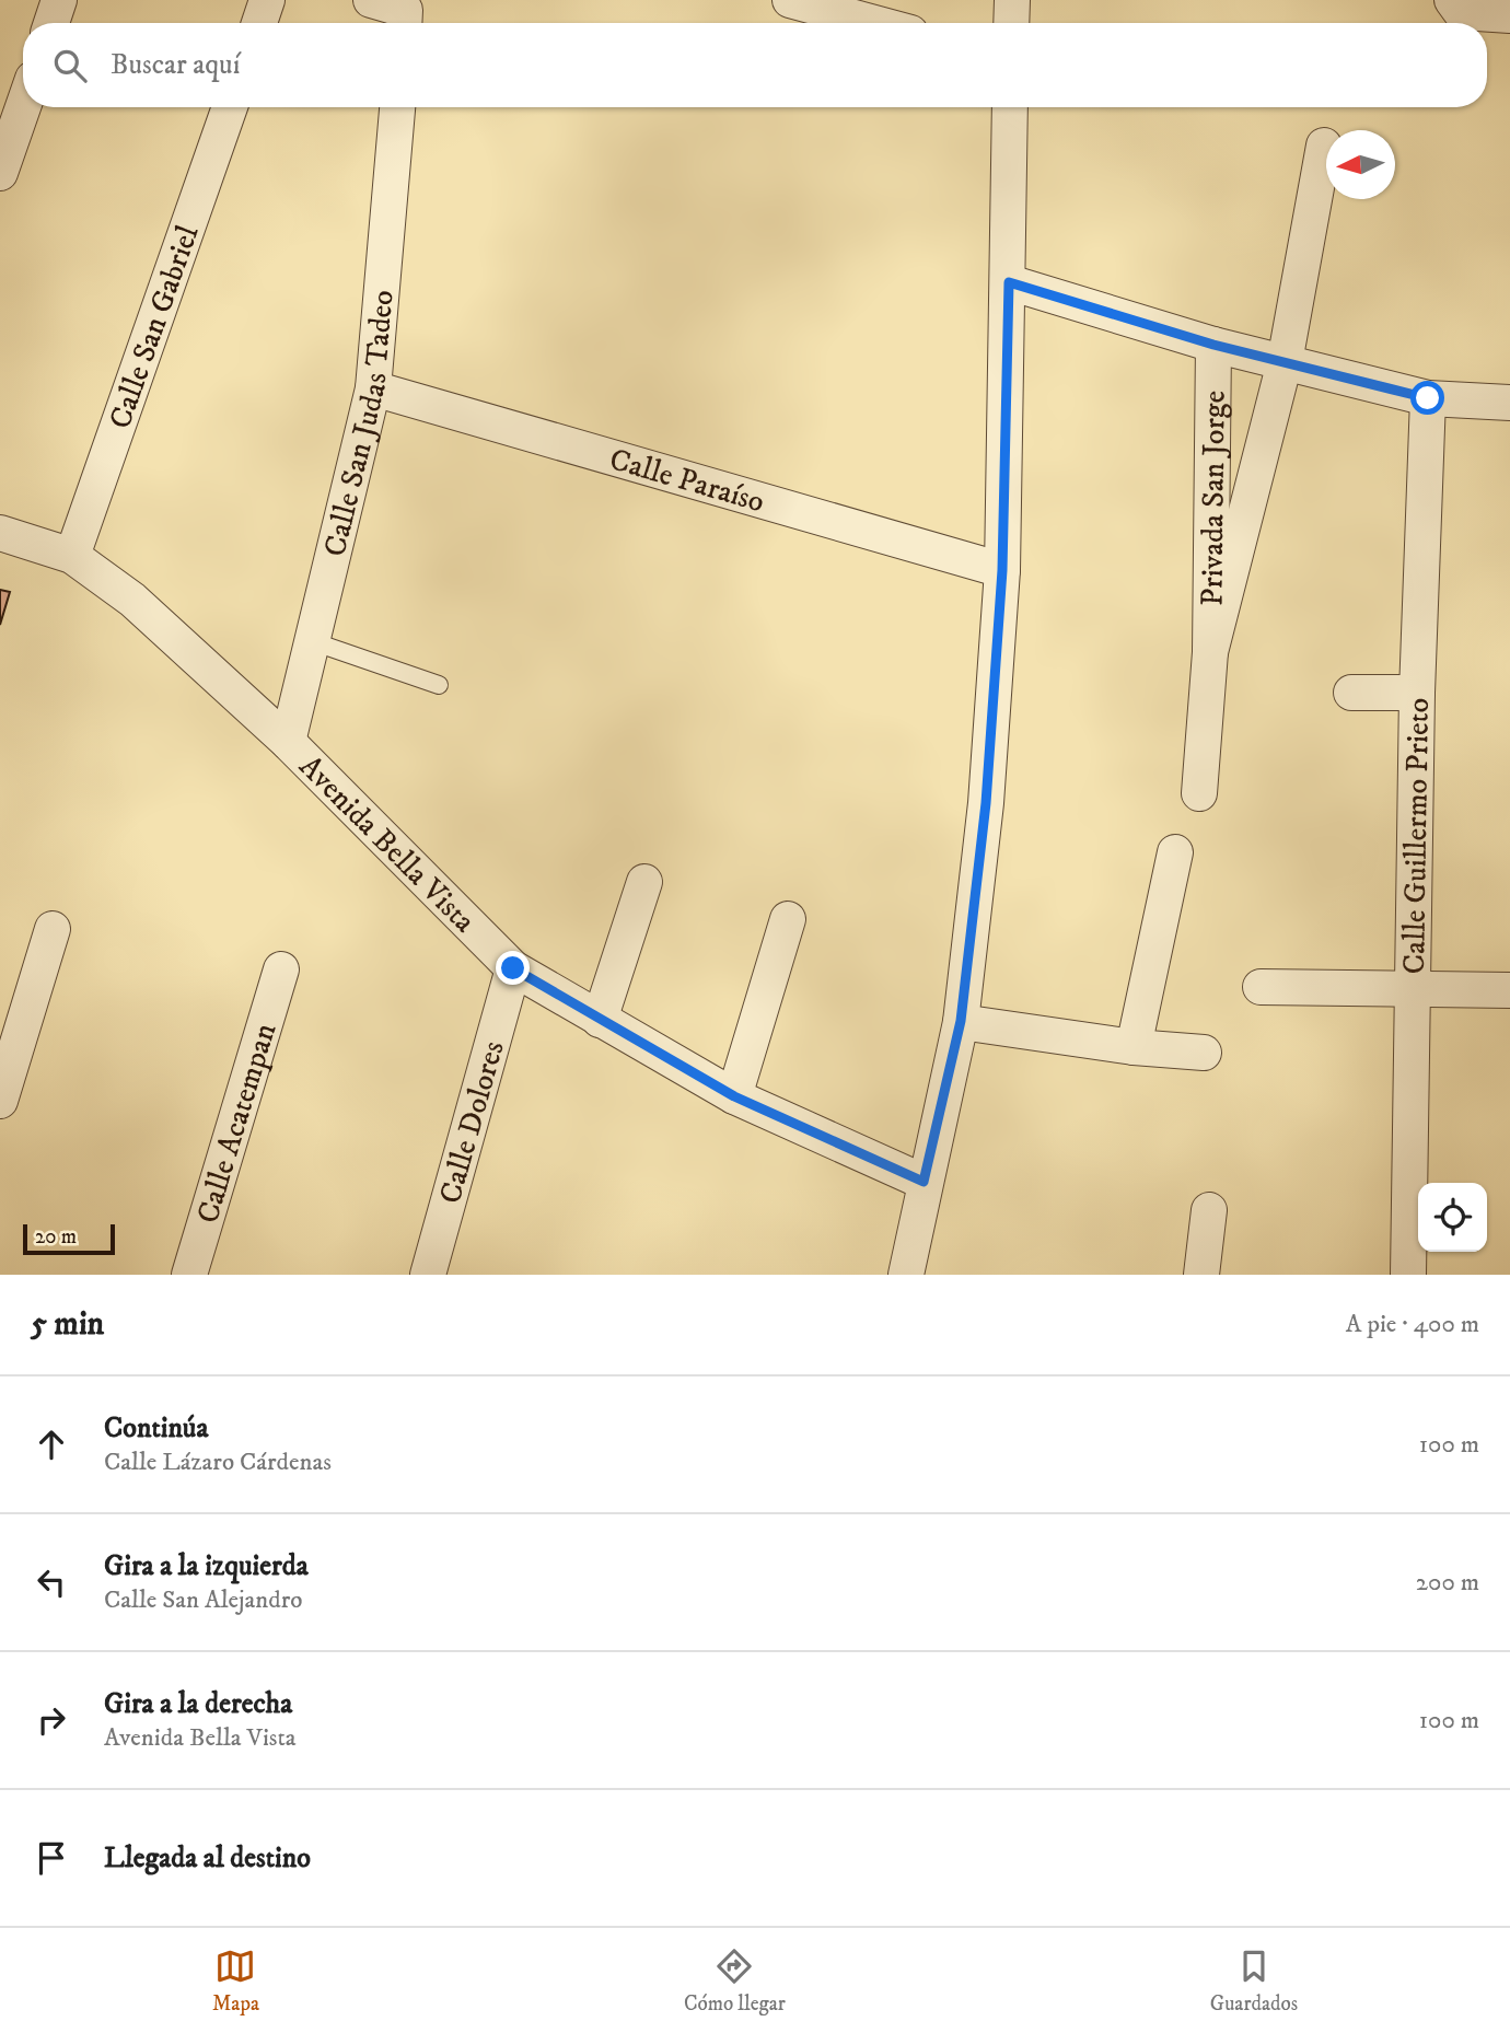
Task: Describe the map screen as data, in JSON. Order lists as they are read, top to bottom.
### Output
{
  "streets": {
    "street": [
      "Calle San Gabriel",
      "Calle San Judas Tadeo",
      "Calle Paraíso",
      "Privada San Jorge",
      "Calle Guillermo Prieto",
      "Avenida Bella Vista",
      "Calle Acatempan",
      "Calle Dolores"
    ]
  },
  "crossings": [
    ["Calle San Gabriel", "Avenida Bella Vista"],
    ["Calle San Judas Tadeo", "Calle Paraíso"],
    ["Calle San Judas Tadeo", "Avenida Bella Vista"],
    ["Avenida Bella Vista", "Calle Dolores"]
  ],
  "scale_bar": "20 m",
  "north": "left",
  "page": {
    "search": "Buscar aquí",
    "scale": "20 m",
    "heading": ["5 min", "A pie · 400 m"],
    "list": [
      ["Continúa", "Calle Lázaro Cárdenas", "100 m"],
      ["Gira a la izquierda", "Calle San Alejandro", "200 m"],
      ["Gira a la derecha", "Avenida Bella Vista", "100 m"],
      "Llegada al destino"
    ],
    "nav": ["Mapa", "Cómo llegar", "Guardados"]
  }
}
